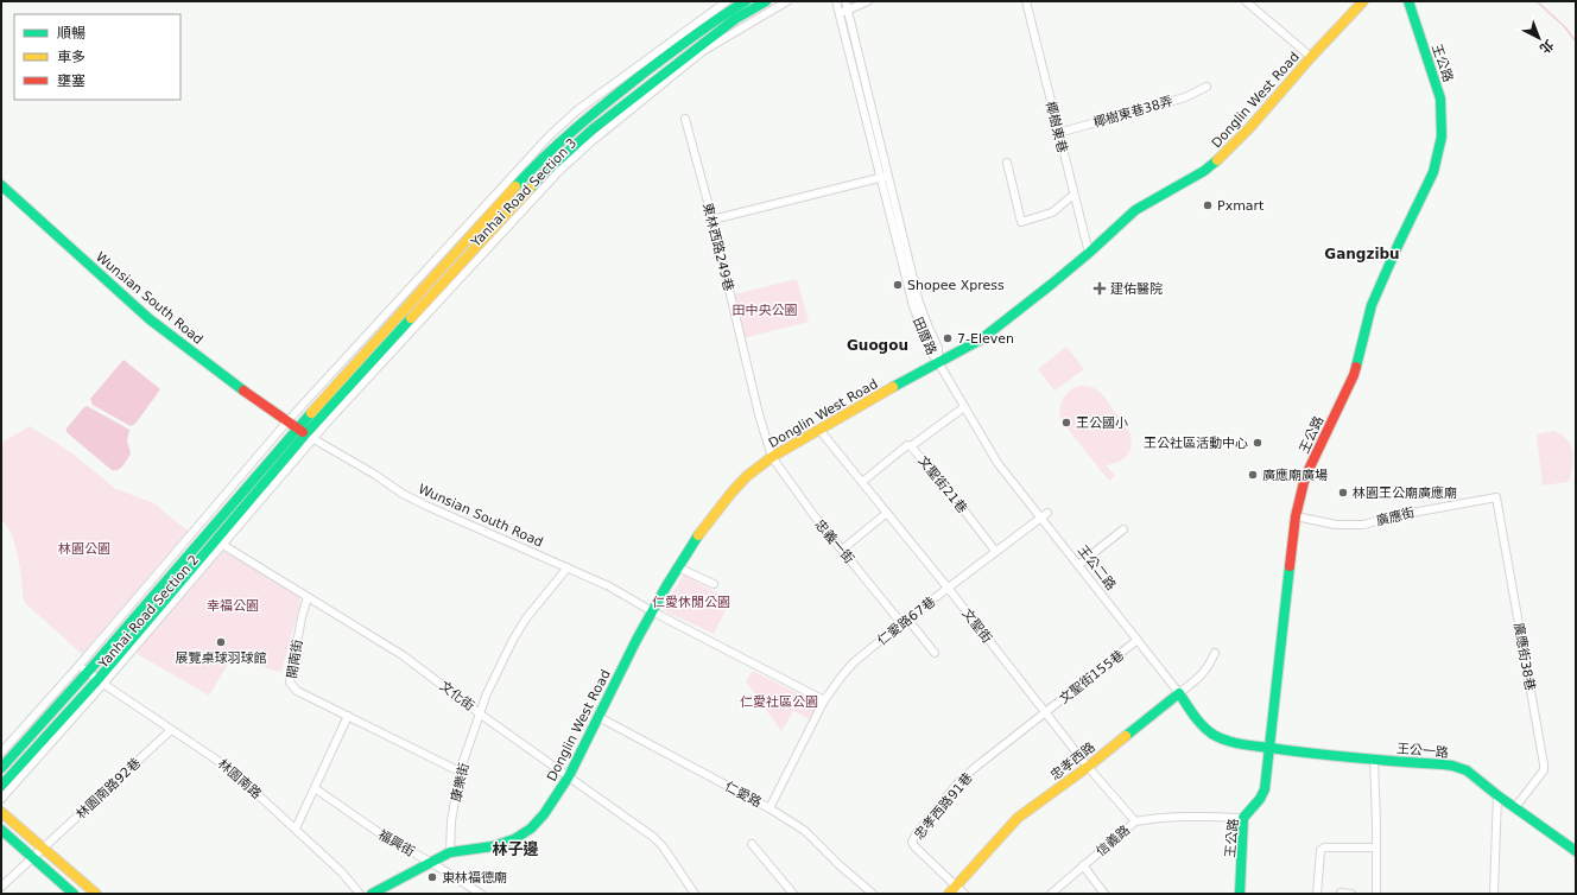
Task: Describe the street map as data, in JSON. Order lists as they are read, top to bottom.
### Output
{
  "streets": {
    "street": [
      "王公路",
      "Donglin West Road",
      "椰樹東巷38弄",
      "椰樹東巷",
      "Yanhai Road Section 3",
      "東林西路249巷",
      "Wunsian South Road",
      "田厝路",
      "文聖街21巷",
      "廣應街",
      "忠義一街",
      "王公二路",
      "Yanhai Road Section 2",
      "仁愛路67巷",
      "文聖街",
      "廣應街38巷",
      "開南街",
      "文聖街155巷",
      "文化街",
      "王公一路",
      "忠孝西路",
      "林園南路",
      "康樂街",
      "林園南路92巷",
      "仁愛路",
      "忠孝西路91巷",
      "信義路",
      "福興街"
    ]
  },
  "crossings": [
    ["王公路", "廣應街"],
    ["王公路", "王公二路"],
    ["王公路", "王公一路"],
    ["王公路", "信義路"],
    ["Donglin West Road", "椰樹東巷"],
    ["Donglin West Road", "東林西路249巷"],
    ["Donglin West Road", "Wunsian South Road"],
    ["Donglin West Road", "田厝路"],
    ["Donglin West Road", "忠義一街"],
    ["Donglin West Road", "王公二路"],
    ["Donglin West Road", "文聖街"],
    ["Donglin West Road", "文化街"],
    ["Donglin West Road", "康樂街"],
    ["Donglin West Road", "仁愛路"],
    ["Donglin West Road", "福興街"],
    ["椰樹東巷38弄", "椰樹東巷"],
    ["Yanhai Road Section 3", "Wunsian South Road"],
    ["Yanhai Road Section 3", "Yanhai Road Section 2"],
    ["東林西路249巷", "忠義一街"],
    ["Wunsian South Road", "Yanhai Road Section 2"],
    ["Wunsian South Road", "仁愛路67巷"],
    ["Wunsian South Road", "康樂街"],
    ["田厝路", "王公二路"],
    ["文聖街21巷", "仁愛路67巷"],
    ["文聖街21巷", "文聖街"],
    ["廣應街", "廣應街38巷"],
    ["忠義一街", "仁愛路67巷"],
    ["王公二路", "仁愛路67巷"],
    ["王公二路", "文聖街155巷"],
    ["王公二路", "王公一路"],
    ["王公二路", "忠孝西路"],
    ["Yanhai Road Section 2", "文化街"],
    ["Yanhai Road Section 2", "林園南路"],
    ["仁愛路67巷", "文聖街"],
    ["仁愛路67巷", "仁愛路"],
    ["文聖街", "文聖街155巷"],
    ["文聖街", "忠孝西路"],
    ["文聖街", "信義路"],
    ["廣應街38巷", "王公一路"],
    ["開南街", "文化街"],
    ["開南街", "康樂街"],
    ["文聖街155巷", "忠孝西路91巷"],
    ["文化街", "康樂街"],
    ["忠孝西路", "忠孝西路91巷"],
    ["林園南路", "林園南路92巷"]
  ],
  "districts": ["Gangzibu", "Guogou", "林子邊"],
  "parks": [
    "田中央公園",
    "林園公園",
    "仁愛休閒公園",
    "幸福公園",
    "仁愛社區公園"
  ],
  "places": {
    "other": [
      "Pxmart",
      "Shopee Xpress",
      "7-Eleven",
      "王公國小",
      "王公社區活動中心",
      "廣應廟廣場",
      "林園王公廟廣應廟",
      "展覽桌球羽球館",
      "東林福德廟"
    ],
    "health": ["建佑醫院"]
  },
  "legend": ["順暢", "車多", "壅塞"],
  "north": "bottom right"
}
